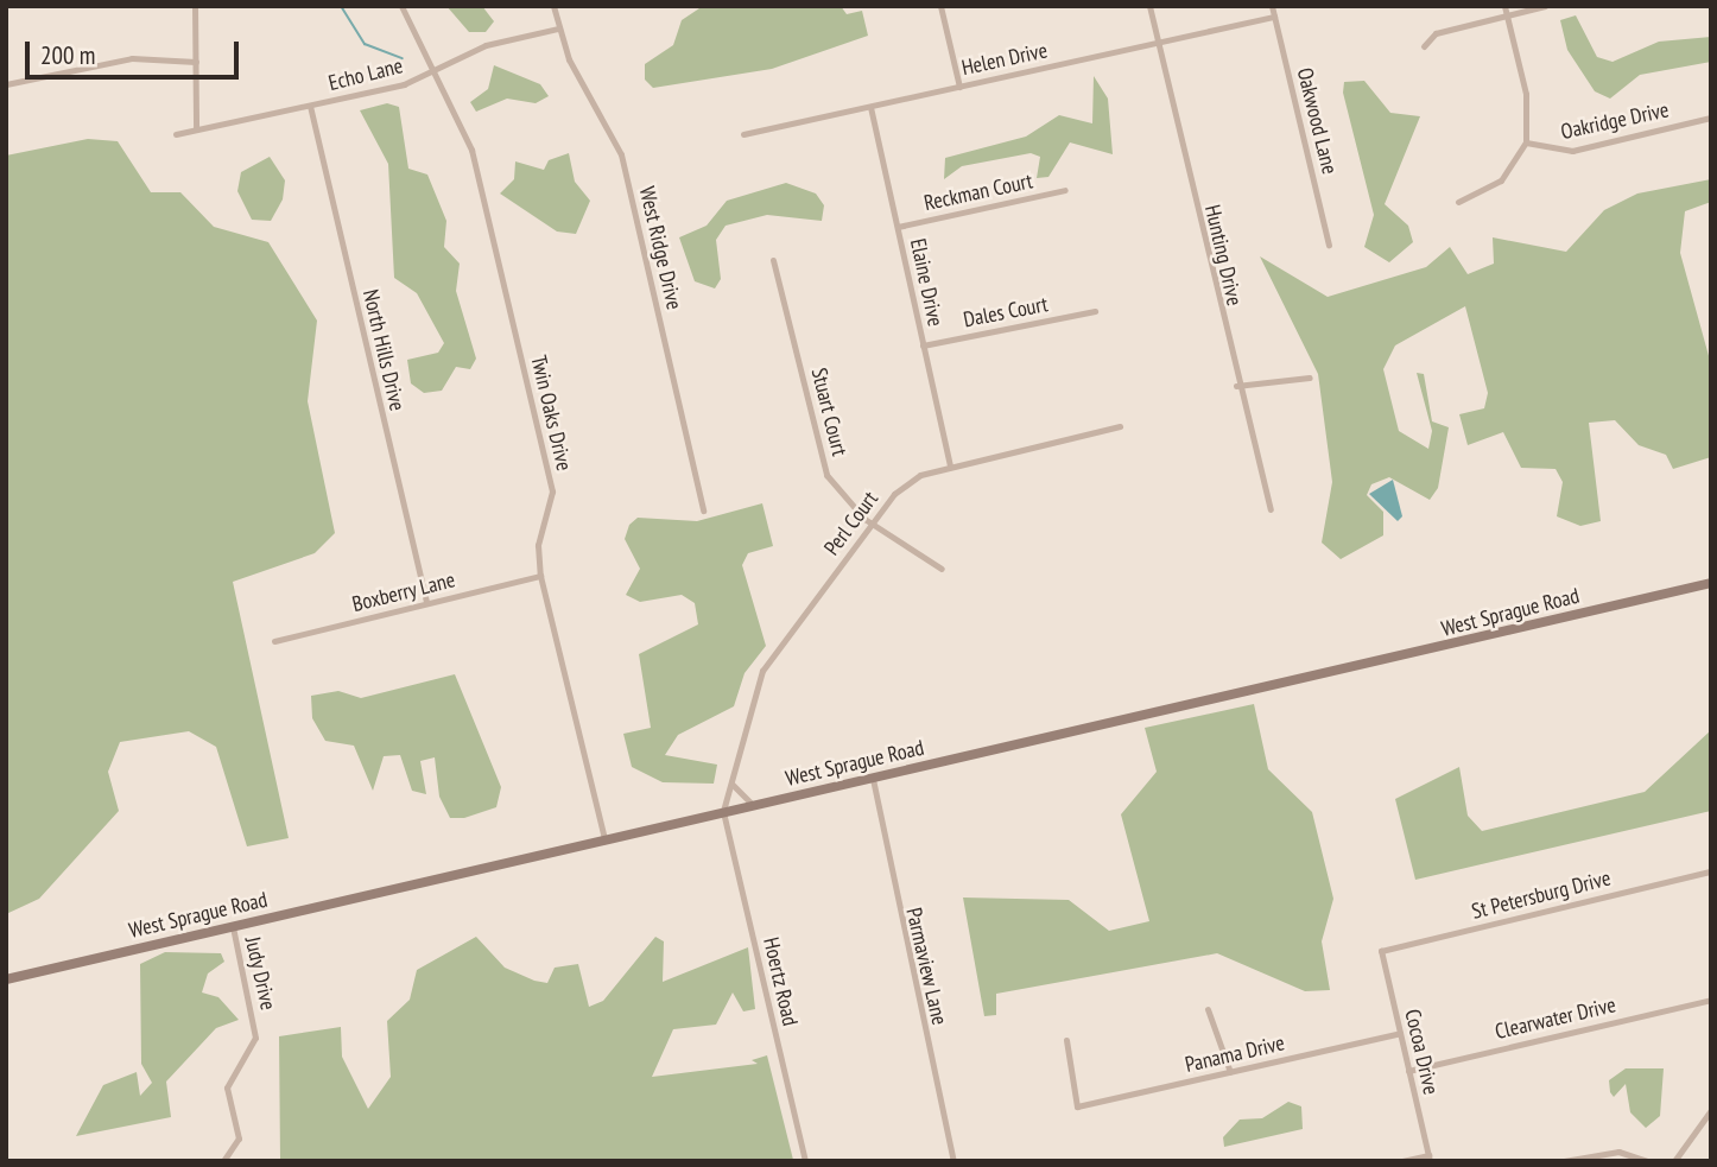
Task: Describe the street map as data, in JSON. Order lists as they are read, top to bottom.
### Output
{
  "streets": {
    "street": [
      "Helen Drive",
      "Echo Lane",
      "Oakwood Lane",
      "Oakridge Drive",
      "Reckman Court",
      "West Ridge Drive",
      "Hunting Drive",
      "Elaine Drive",
      "Dales Court",
      "North Hills Drive",
      "Stuart Court",
      "Twin Oaks Drive",
      "Perl Court",
      "Boxberry Lane",
      "West Sprague Road",
      "St Petersburg Drive",
      "Parmaview Lane",
      "Judy Drive",
      "Hoertz Road",
      "Clearwater Drive",
      "Cocoa Drive",
      "Panama Drive"
    ]
  },
  "crossings": [
    ["Helen Drive", "Oakwood Lane"],
    ["Helen Drive", "Hunting Drive"],
    ["Helen Drive", "Elaine Drive"],
    ["Echo Lane", "West Ridge Drive"],
    ["Echo Lane", "North Hills Drive"],
    ["Echo Lane", "Twin Oaks Drive"],
    ["Reckman Court", "Elaine Drive"],
    ["Elaine Drive", "Dales Court"],
    ["Elaine Drive", "Perl Court"],
    ["North Hills Drive", "Boxberry Lane"],
    ["Stuart Court", "Perl Court"],
    ["Twin Oaks Drive", "Boxberry Lane"],
    ["Twin Oaks Drive", "West Sprague Road"],
    ["Perl Court", "West Sprague Road"],
    ["Perl Court", "Hoertz Road"],
    ["West Sprague Road", "Parmaview Lane"],
    ["West Sprague Road", "Judy Drive"],
    ["West Sprague Road", "Hoertz Road"],
    ["St Petersburg Drive", "Cocoa Drive"],
    ["Clearwater Drive", "Cocoa Drive"],
    ["Cocoa Drive", "Panama Drive"]
  ],
  "scale_bar": "200 m"
}
